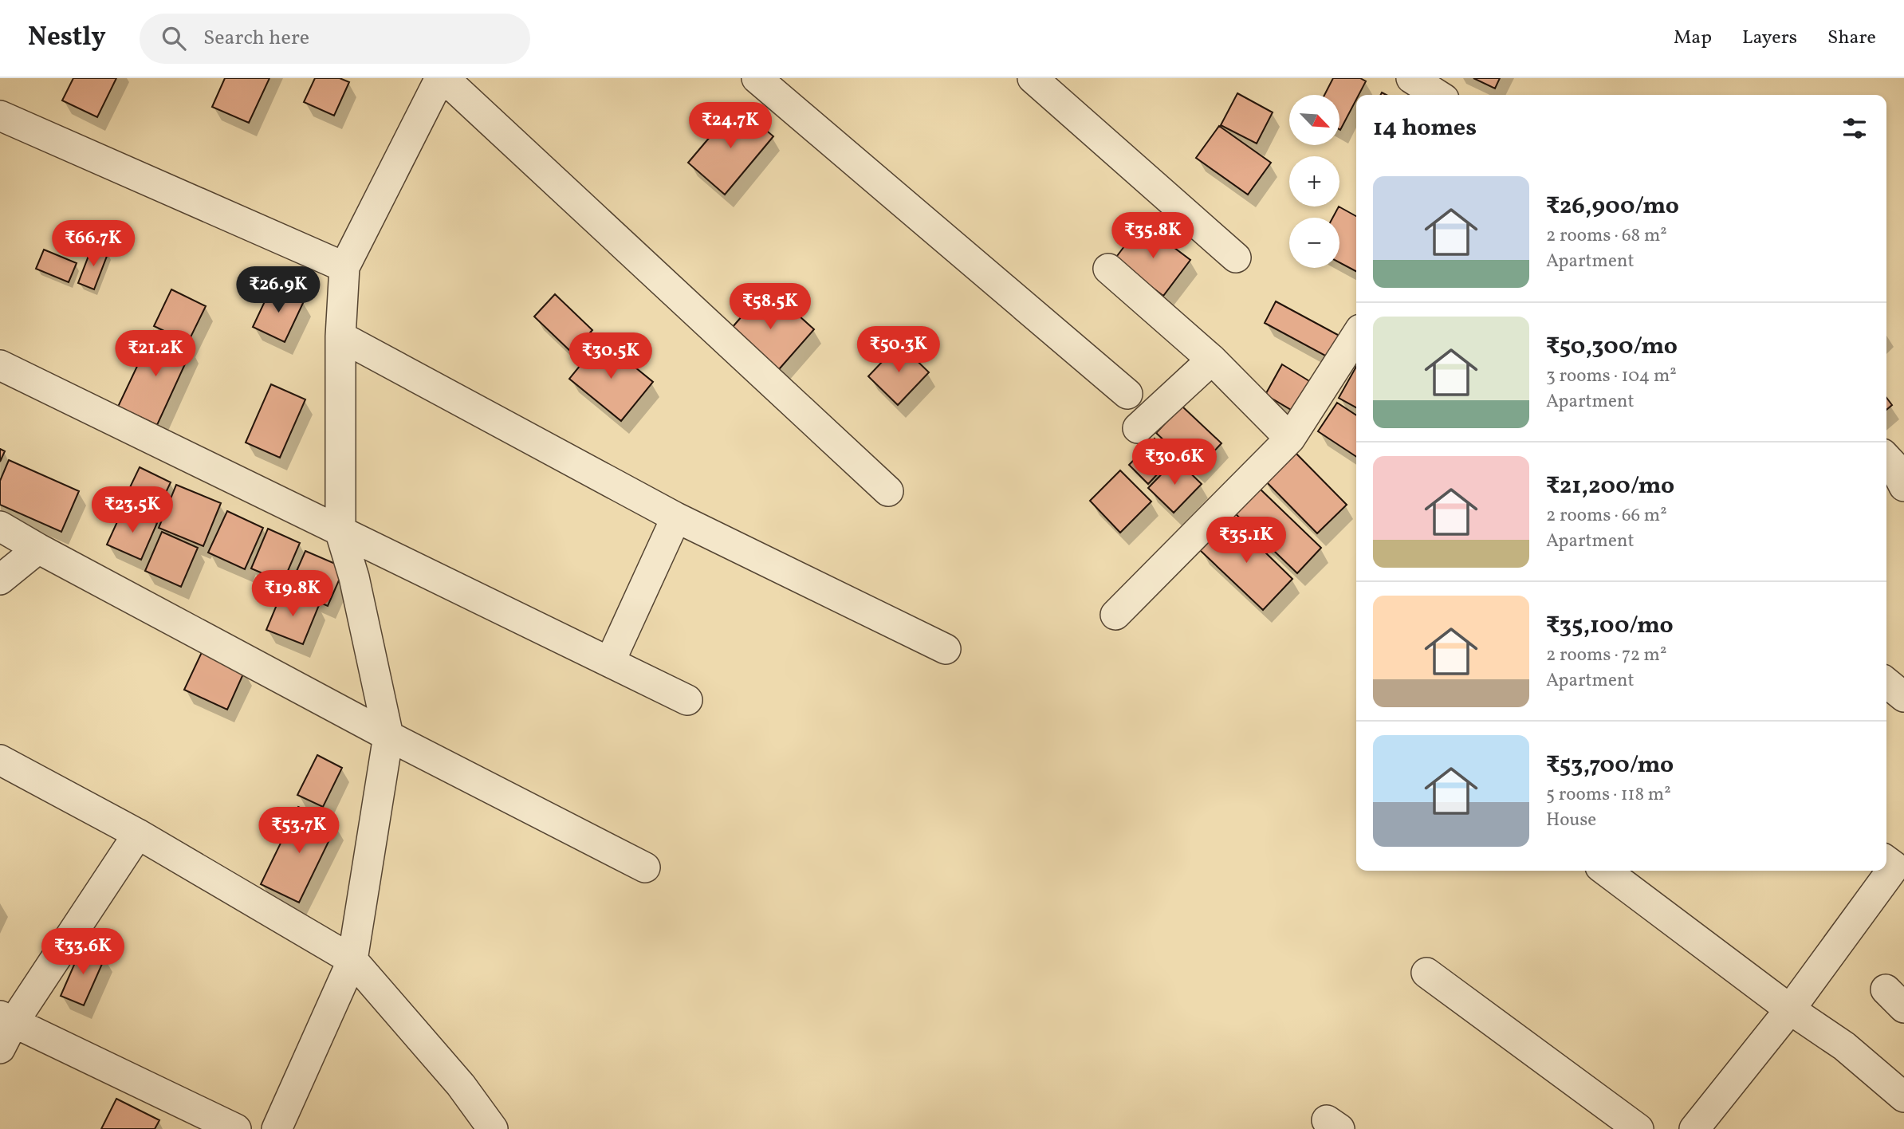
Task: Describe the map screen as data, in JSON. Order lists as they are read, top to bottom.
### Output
{
  "north": "bottom right",
  "page": {
    "header": "Nestly",
    "search": "Search here",
    "nav": ["Map", "Layers", "Share"],
    "map_buttons": ["+", "−"],
    "heading": "14 homes",
    "price": [
      "₹24.7K",
      "₹35.8K",
      "₹66.7K",
      "₹26.9K",
      "₹58.5K",
      "₹50.3K",
      "₹21.2K",
      "₹30.5K",
      "₹30.6K",
      "₹23.5K",
      "₹35.1K",
      "₹19.8K",
      "₹53.7K",
      "₹33.6K"
    ],
    "list": [
      {
        "name": "₹26,900/mo",
        "note": "2 rooms · 68 m² · Apartment"
      },
      {
        "name": "₹50,300/mo",
        "note": "3 rooms · 104 m² · Apartment"
      },
      {
        "name": "₹21,200/mo",
        "note": "2 rooms · 66 m² · Apartment"
      },
      {
        "name": "₹35,100/mo",
        "note": "2 rooms · 72 m² · Apartment"
      },
      {
        "name": "₹53,700/mo",
        "note": "5 rooms · 118 m² · House"
      }
    ]
  }
}
